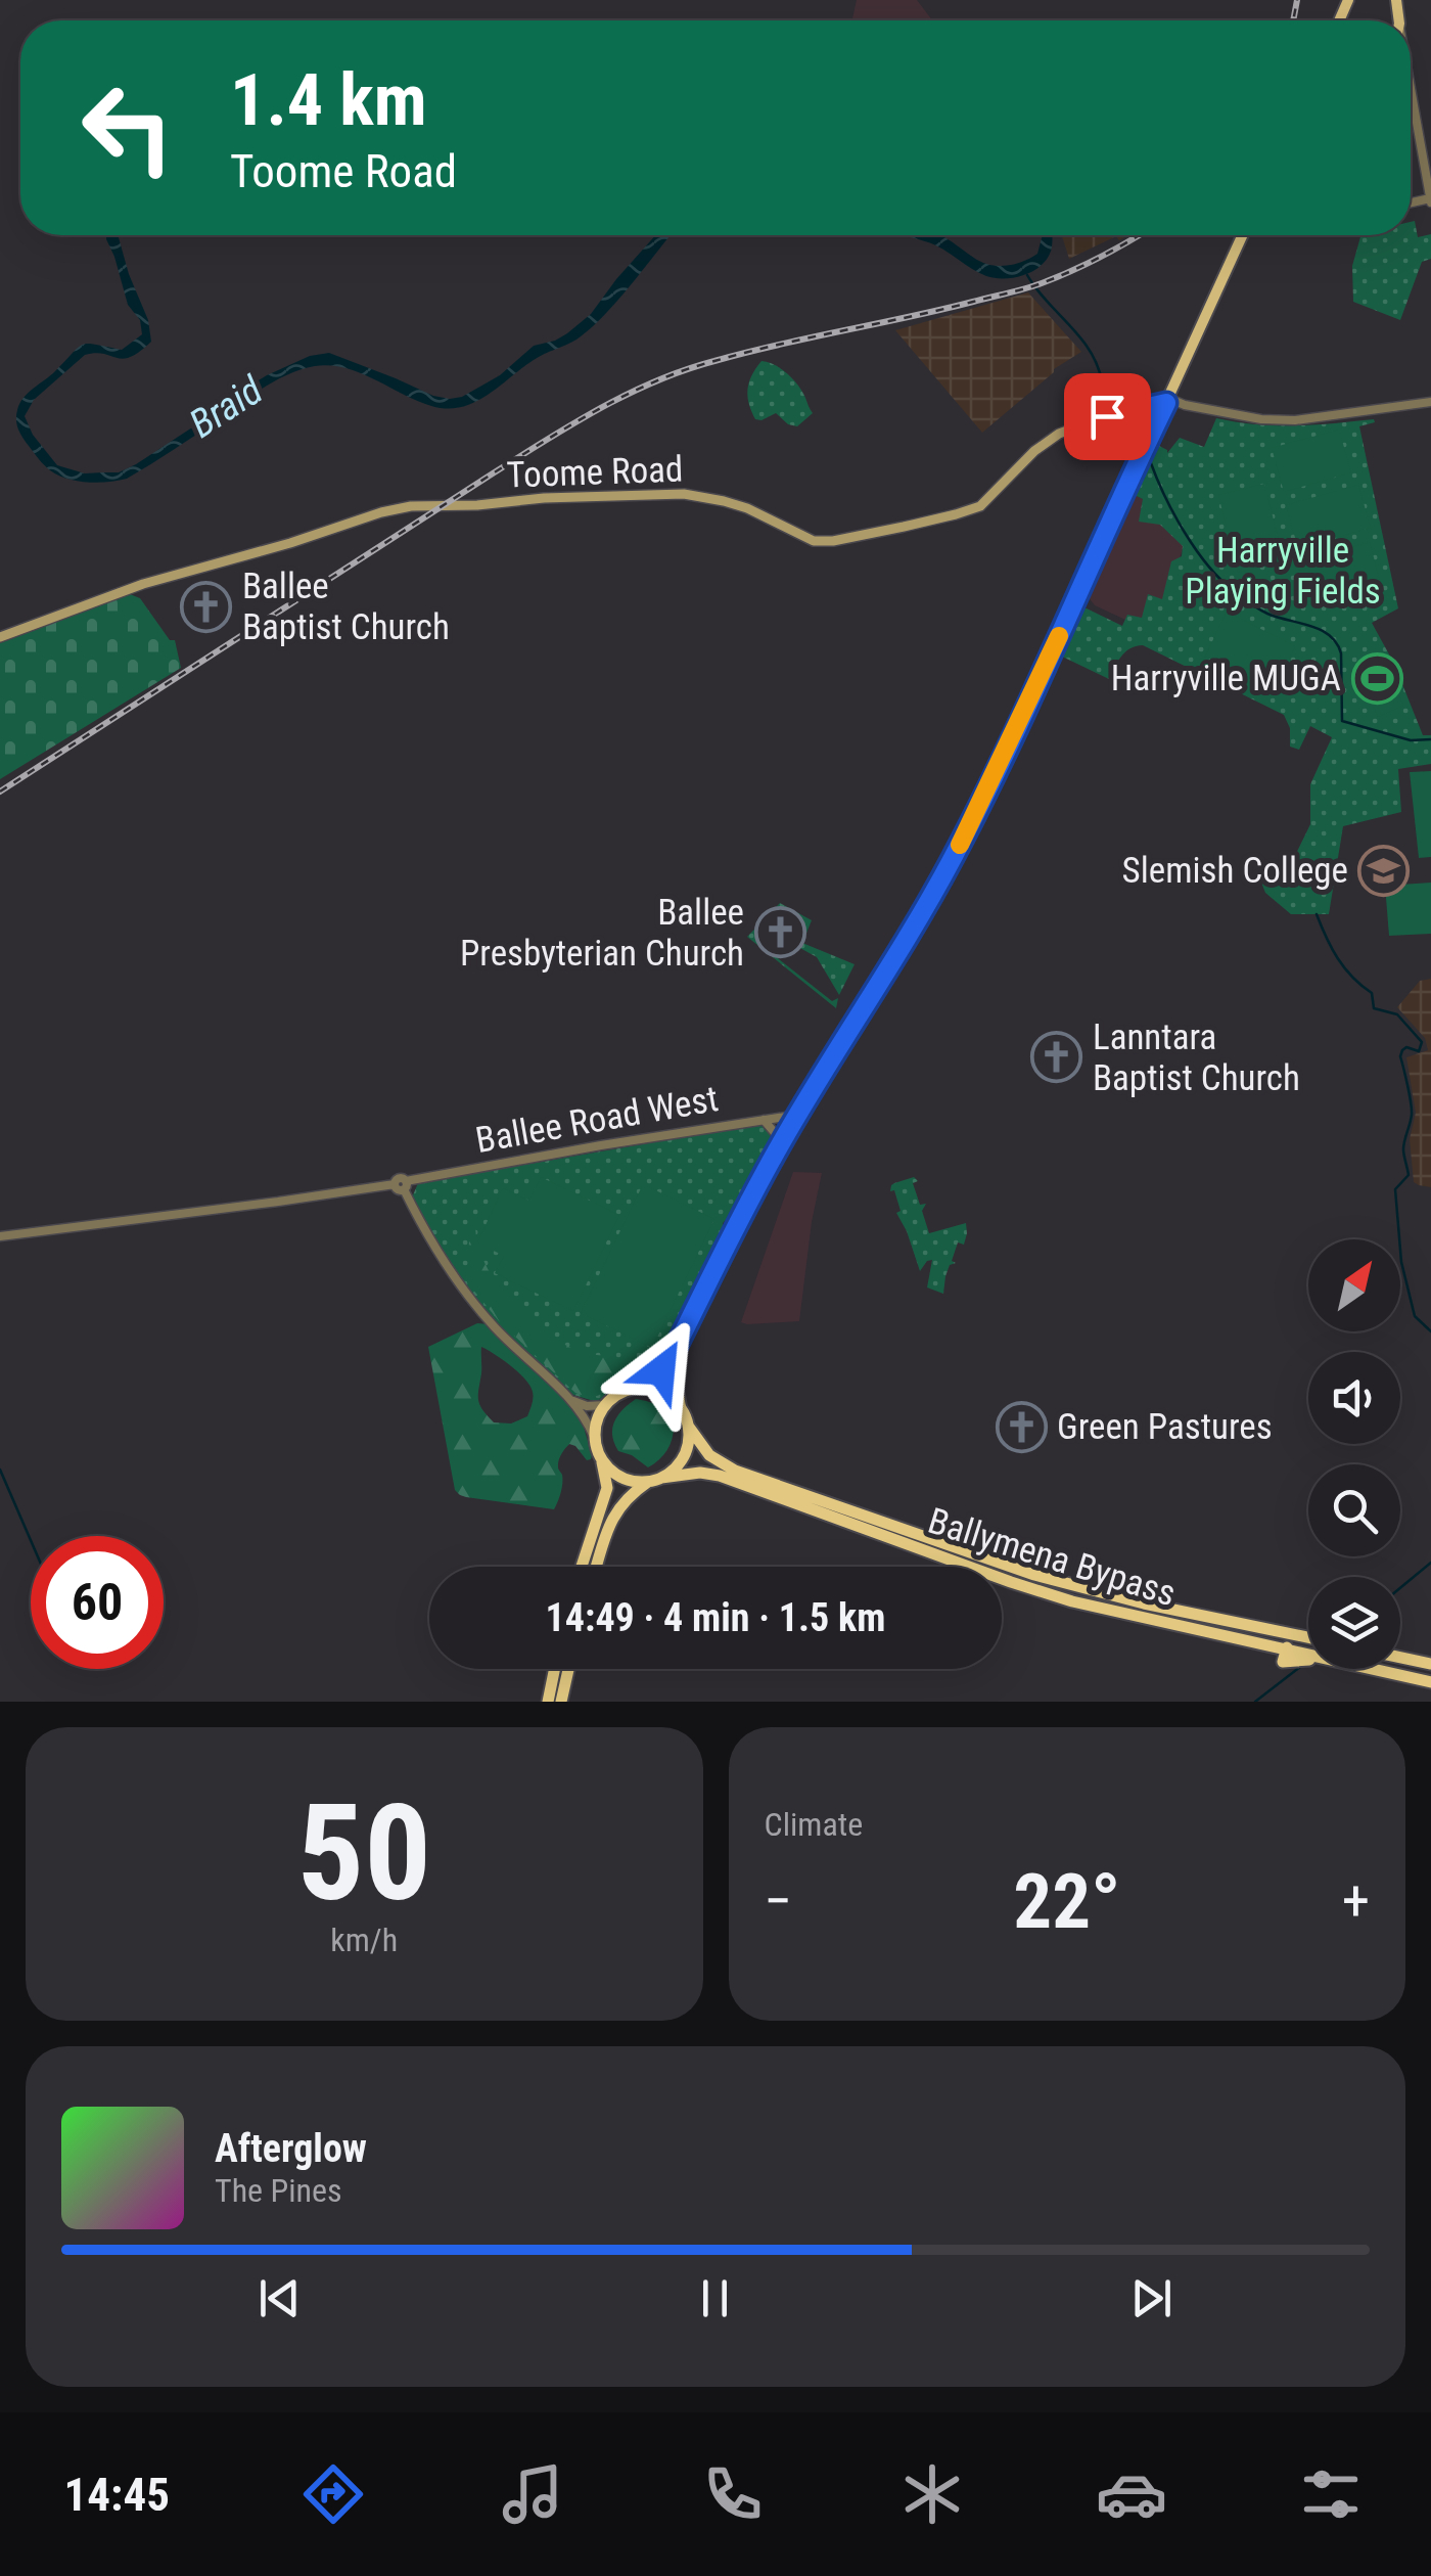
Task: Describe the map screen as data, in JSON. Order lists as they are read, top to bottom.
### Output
{
  "streets": {
    "highway": ["Ballymena Bypass"],
    "main road": ["Toome Road"],
    "street": ["Ballee Road West"]
  },
  "water": ["Braid"],
  "parks": ["Harryville Playing Fields"],
  "places": {
    "church": [
      "Ballee Baptist Church",
      "Ballee Presbyterian Church",
      "Lanntara Baptist Church",
      "Green Pastures"
    ],
    "sports": ["Harryville MUGA"],
    "school or university": ["Slemish College"]
  },
  "north": "top right",
  "page": {
    "turn": ["1.4 km", "Toome Road"],
    "limit": "60",
    "trip": "14:49 · 4 min · 1.5 km",
    "tile": [
      ["50", "km/h"],
      "Climate"
    ],
    "heat": ["−", "22°", "+"],
    "song": ["Afterglow", "The Pines"],
    "tabs": "14:45"
  }
}
